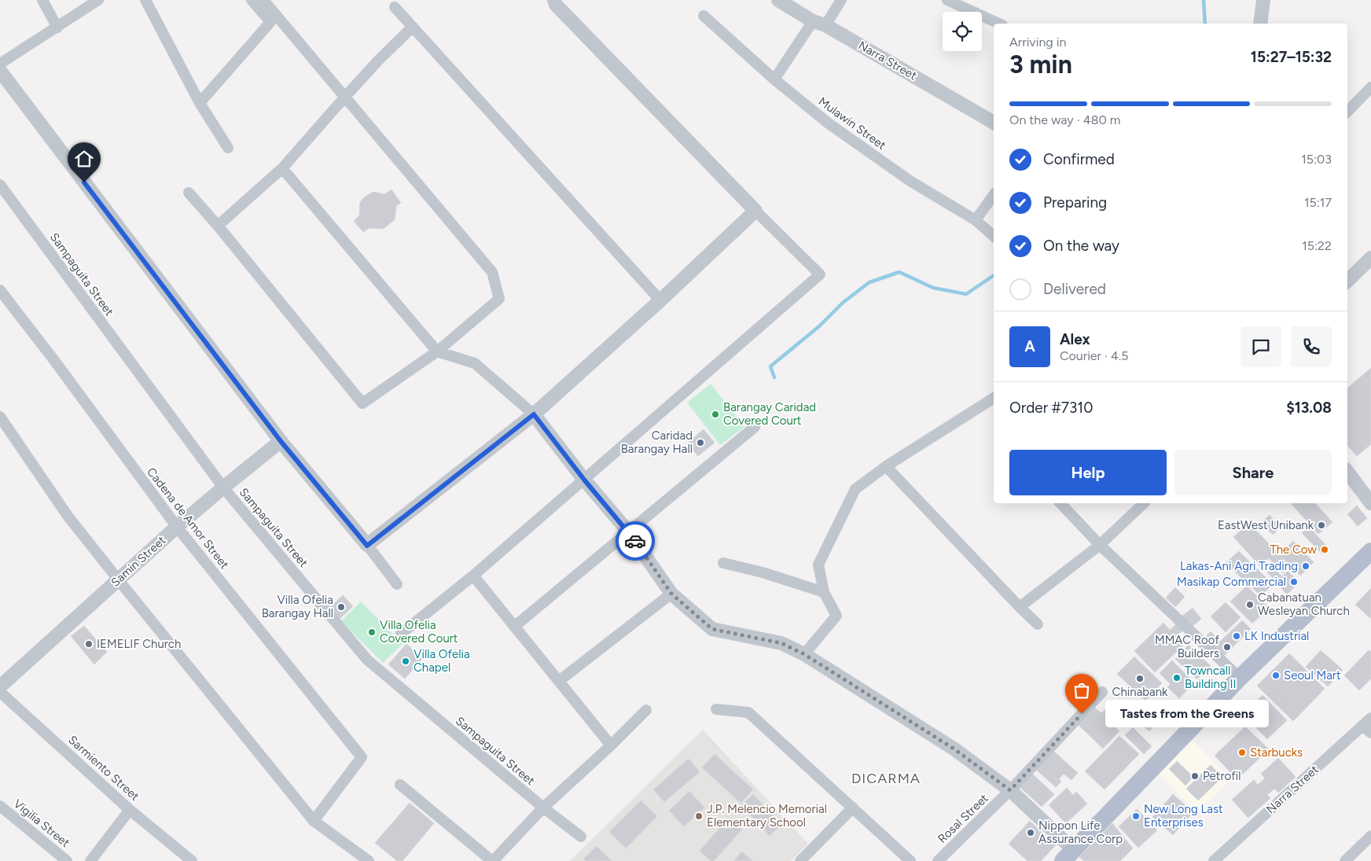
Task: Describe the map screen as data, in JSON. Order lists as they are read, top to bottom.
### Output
{
  "streets": {
    "street": [
      "Narra Street",
      "Mulawin Street",
      "Sampaguita Street",
      "Cadena de Amor Street",
      "Samin Street",
      "Sarmiento Street",
      "Rosal Street",
      "Vigilia Street"
    ]
  },
  "crossings": [
    ["Sampaguita Street", "Samin Street"],
    ["Cadena de Amor Street", "Samin Street"]
  ],
  "districts": ["DICARMA"],
  "places": [
    "Barangay Caridad Covered Court",
    "Caridad Barangay Hall",
    "EastWest Unibank",
    "The Cow",
    "Lakas-Ani Agri Trading",
    "Masikap Commercial",
    "Cabanatuan Wesleyan Church",
    "Villa Ofelia Barangay Hall",
    "Villa Ofelia Covered Court",
    "LK Industrial",
    "IEMELIF Church",
    "MMAC Roof Builders",
    "Villa Ofelia Chapel",
    "Seoul Mart",
    "Towncall Building II",
    "Chinabank",
    "Tastes from the Greens",
    "Starbucks",
    "Petrofil",
    "J.P. Melencio Memorial Elementary School",
    "New Long Last Enterprises",
    "Nippon Life Assurance Corp"
  ],
  "page": {
    "heading": ["3 min", "Arriving in", "15:27–15:32"],
    "panel": [
      "Alex",
      "Courier · 4.5",
      "Order #7310",
      "$13.08"
    ],
    "bar": "On the way · 480 m",
    "list": [
      ["Confirmed", "15:03"],
      ["Preparing", "15:17"],
      ["On the way", "15:22"],
      "Delivered"
    ],
    "round": "A",
    "buttons": ["Help", "Share"],
    "bubble": "Tastes from the Greens"
  }
}
